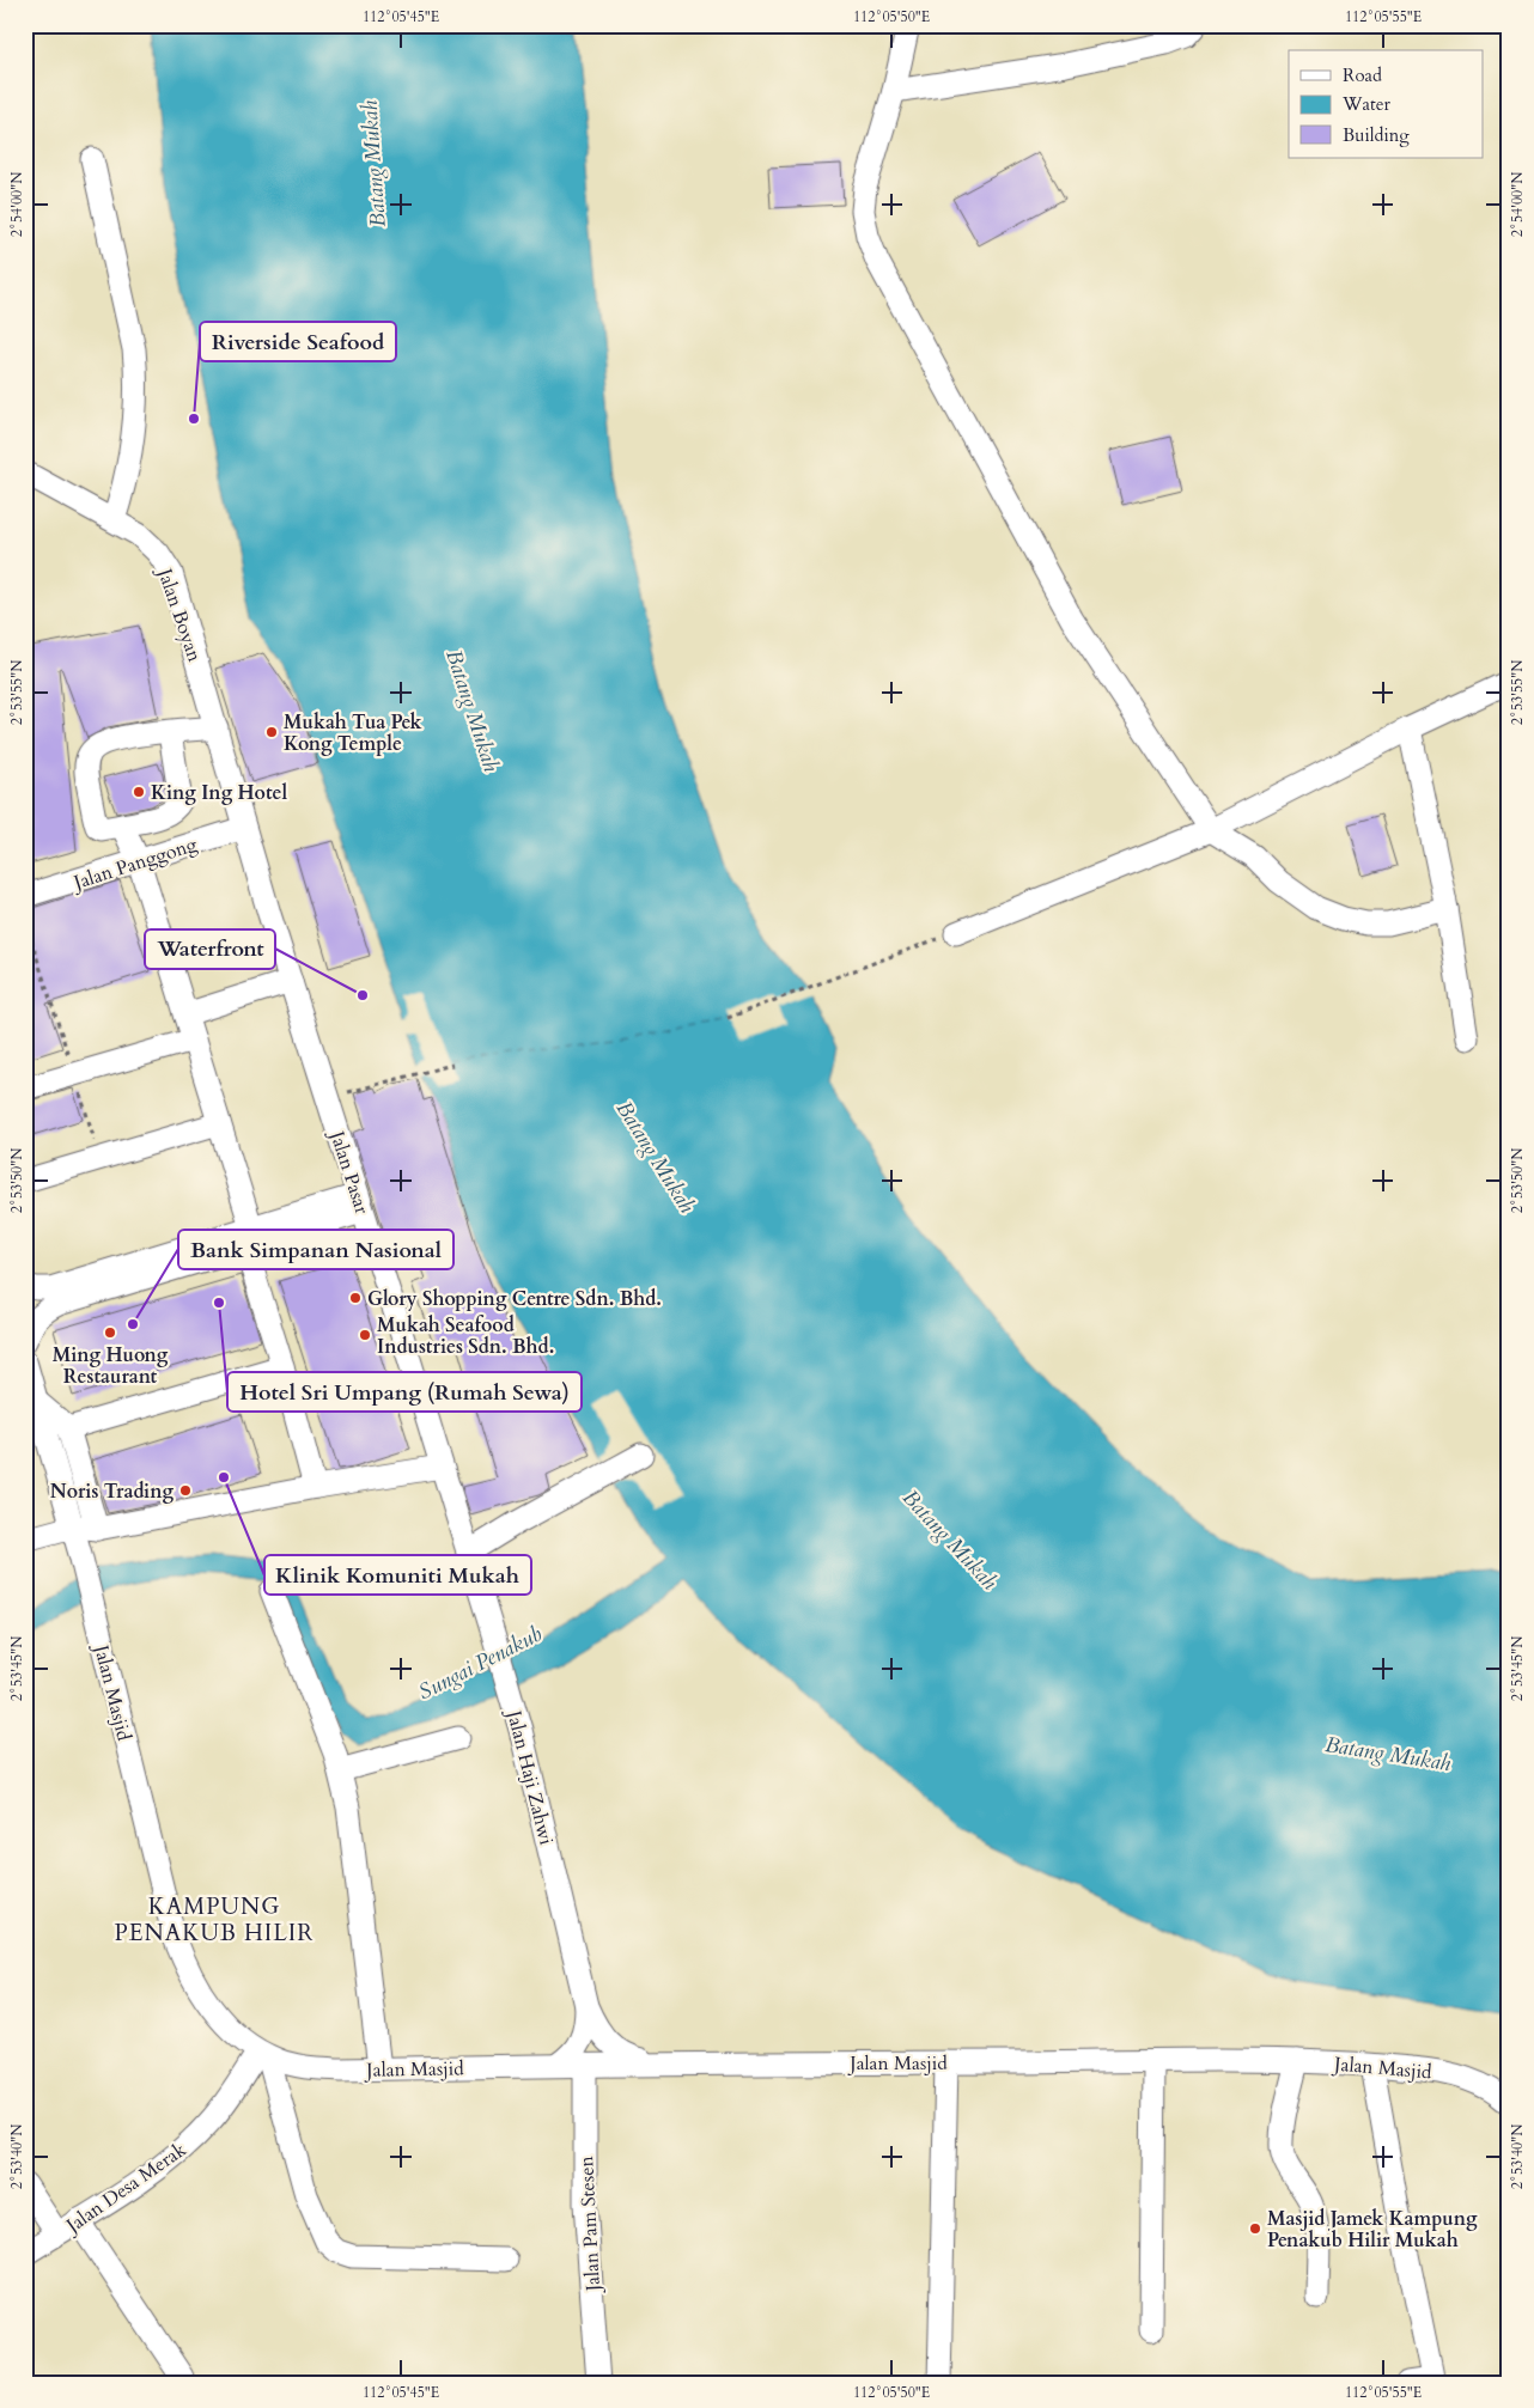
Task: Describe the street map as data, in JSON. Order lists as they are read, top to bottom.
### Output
{
  "streets": {
    "street": [
      "Jalan Boyan",
      "Jalan Panggong",
      "Jalan Pasar",
      "Jalan Masjid",
      "Jalan Haji Zahwi",
      "Jalan Desa Merak",
      "Jalan Pam Stesen"
    ]
  },
  "crossings": [
    ["Jalan Boyan", "Jalan Panggong"],
    ["Jalan Boyan", "Jalan Pasar"],
    ["Jalan Panggong", "Jalan Pasar"],
    ["Jalan Pasar", "Jalan Haji Zahwi"],
    ["Jalan Masjid", "Jalan Haji Zahwi"],
    ["Jalan Masjid", "Jalan Desa Merak"],
    ["Jalan Masjid", "Jalan Pam Stesen"]
  ],
  "districts": ["KAMPUNG PENAKUB HILIR"],
  "water": ["Batang Mukah", "Sungai Penakub"],
  "places": [
    "Riverside Seafood",
    "Mukah Tua Pek Kong Temple",
    "King Ing Hotel",
    "Waterfront",
    "Glory Shopping Centre Sdn. Bhd.",
    "Hotel Sri Umpang (Rumah Sewa)",
    "Bank Simpanan Nasional",
    "Ming Huong Restaurant",
    "Mukah Seafood Industries Sdn. Bhd.",
    "Klinik Komuniti Mukah",
    "Noris Trading",
    "Masjid Jamek Kampung Penakub Hilir Mukah"
  ],
  "legend": ["Road", "Water", "Building"],
  "coordinates": [
    "112°05'45\"E",
    "112°05'50\"E",
    "112°05'55\"E",
    "2°54'00\"N",
    "2°53'55\"N",
    "2°53'50\"N",
    "2°53'45\"N",
    "2°53'40\"N"
  ]
}
